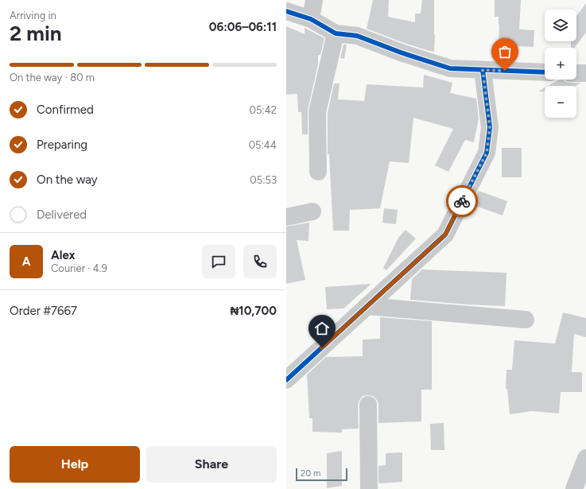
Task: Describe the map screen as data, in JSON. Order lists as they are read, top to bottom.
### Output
{
  "scale_bar": "20 m",
  "page": {
    "heading": ["2 min", "Arriving in", "06:06–06:11"],
    "panel": [
      "Alex",
      "Courier · 4.9",
      "Order #7667",
      "₦10,700"
    ],
    "map_buttons": ["+", "−"],
    "bar": "On the way · 80 m",
    "list": [
      ["Confirmed", "05:42"],
      ["Preparing", "05:44"],
      ["On the way", "05:53"],
      "Delivered"
    ],
    "round": "A",
    "buttons": ["Help", "Share"],
    "scale": "20 m"
  }
}
